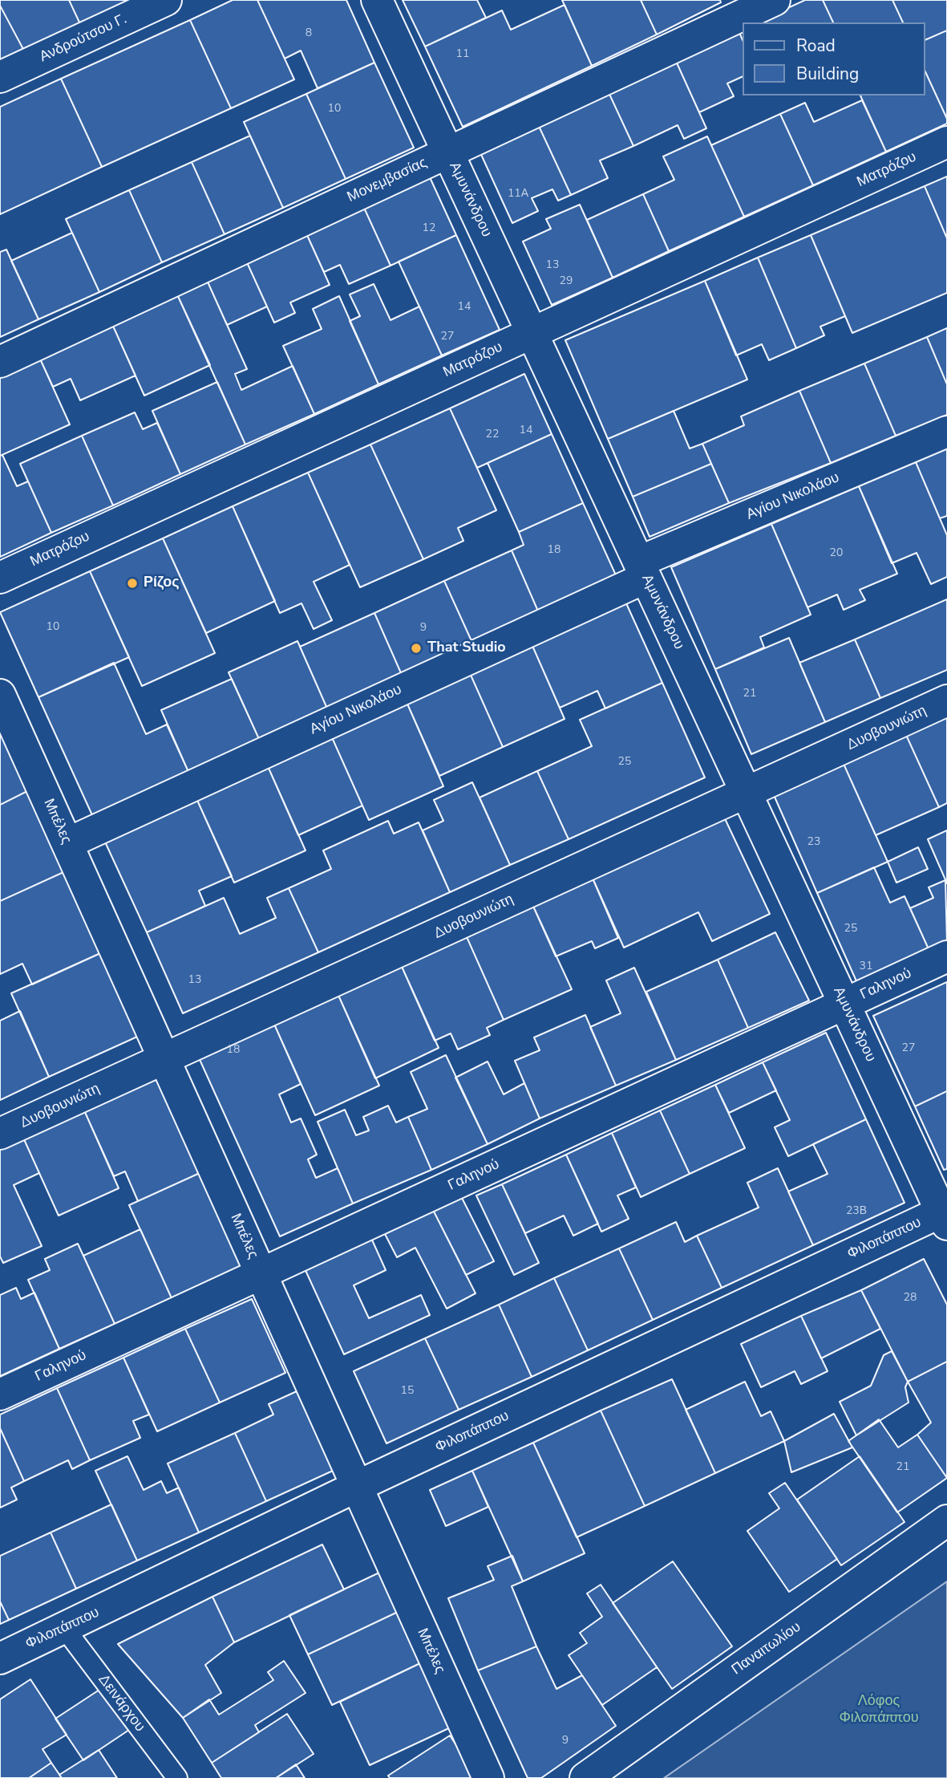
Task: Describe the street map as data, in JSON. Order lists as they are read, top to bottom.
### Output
{
  "streets": {
    "street": [
      "Ανδρούτσου Γ.",
      "Ματρόζου",
      "Μονεμβασίας",
      "Αμυνάνδρου",
      "Αγίου Νικολάου",
      "Δυοβουνιώτη",
      "Μπέλες",
      "Γαληνού",
      "Φιλοπάππου",
      "Παναιτωλίου"
    ],
    "lane": ["Δεινάρχου"]
  },
  "crossings": [
    ["Ματρόζου", "Αμυνάνδρου"],
    ["Μονεμβασίας", "Αμυνάνδρου"],
    ["Αμυνάνδρου", "Αγίου Νικολάου"],
    ["Αμυνάνδρου", "Δυοβουνιώτη"],
    ["Αμυνάνδρου", "Γαληνού"],
    ["Αμυνάνδρου", "Φιλοπάππου"],
    ["Αγίου Νικολάου", "Μπέλες"],
    ["Δυοβουνιώτη", "Μπέλες"],
    ["Μπέλες", "Γαληνού"],
    ["Μπέλες", "Φιλοπάππου"],
    ["Φιλοπάππου", "Δεινάρχου"]
  ],
  "parks": ["Λόφος Φιλοπάππου"],
  "places": ["Ρίζος", "That Studio"],
  "house_numbers": [
    "8",
    "11",
    "10",
    "11Α",
    "12",
    "13",
    "29",
    "14",
    "27",
    "14",
    "22",
    "18",
    "20",
    "10",
    "9",
    "21",
    "25",
    "23",
    "25",
    "31",
    "13",
    "27",
    "18",
    "23Β",
    "28",
    "15",
    "21",
    "9"
  ],
  "legend": ["Road", "Building"]
}
